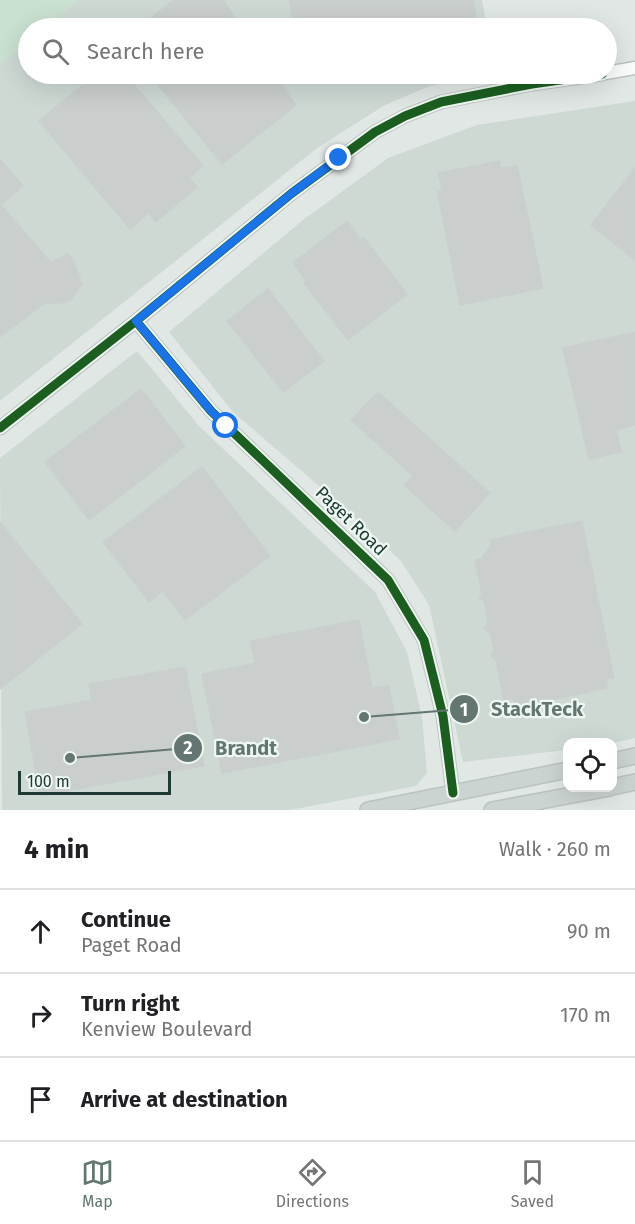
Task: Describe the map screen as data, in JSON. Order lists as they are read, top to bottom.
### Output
{
  "streets": {
    "street": ["Paget Road"]
  },
  "places": ["StackTeck", "Brandt"],
  "scale_bar": "100 m",
  "page": {
    "search": "Search here",
    "scale": "100 m",
    "heading": ["4 min", "Walk · 260 m"],
    "list": [
      ["Continue", "Paget Road", "90 m"],
      ["Turn right", "Kenview Boulevard", "170 m"],
      "Arrive at destination"
    ],
    "nav": ["Map", "Directions", "Saved"]
  }
}
